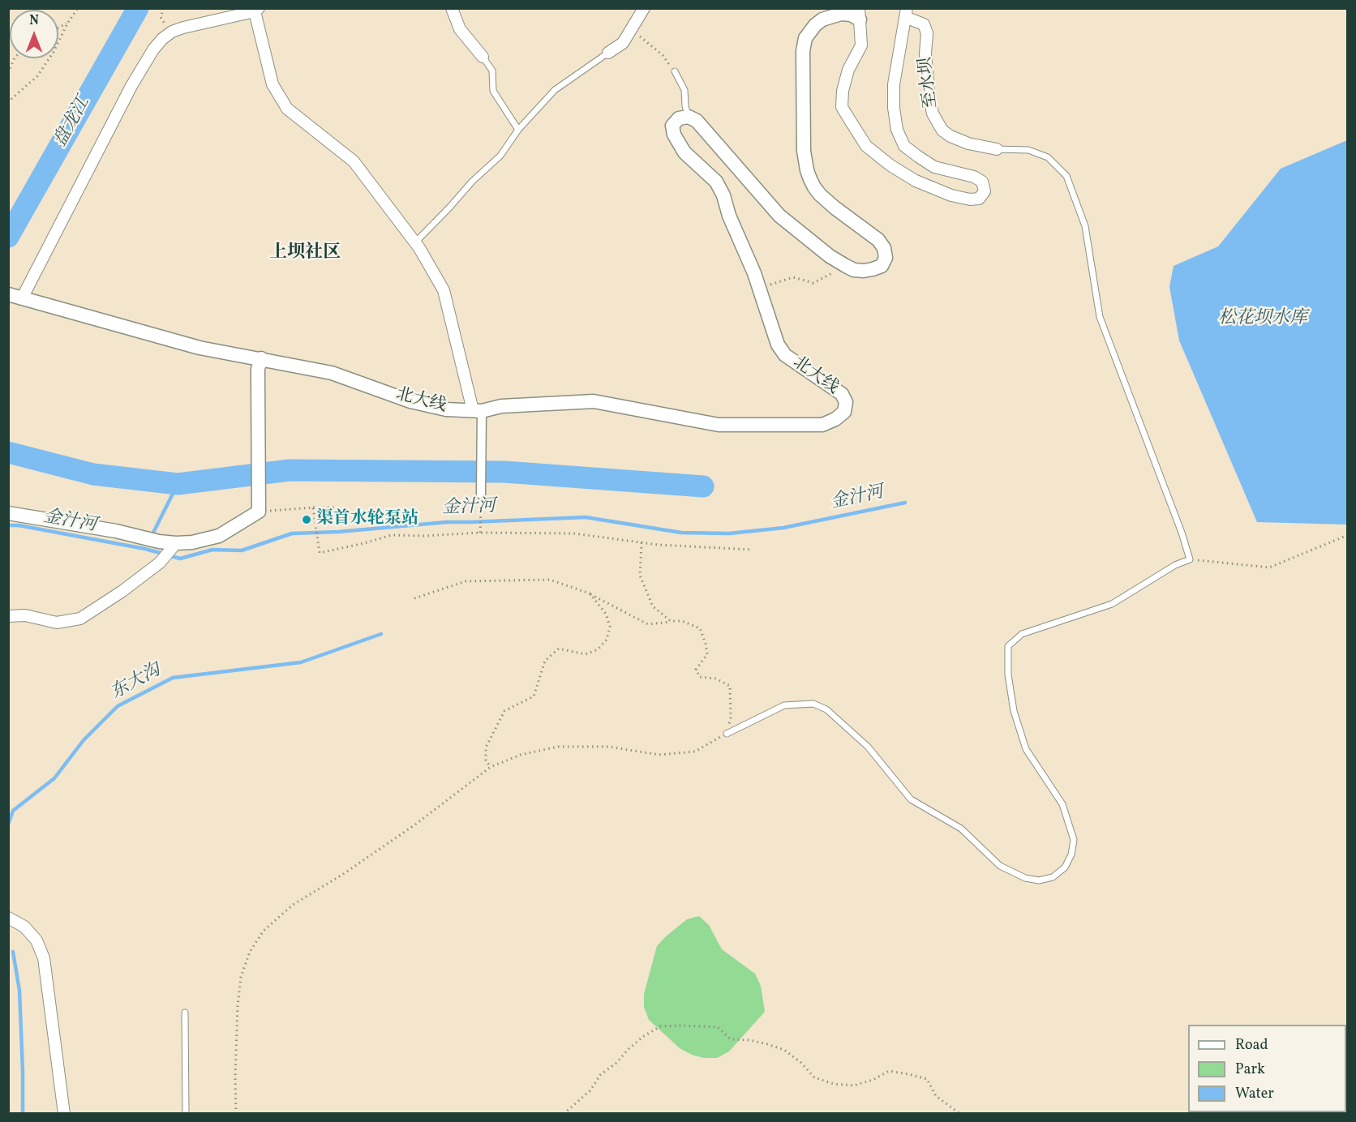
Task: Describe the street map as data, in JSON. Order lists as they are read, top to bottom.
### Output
{
  "streets": {
    "street": ["至水坝", "北大线"]
  },
  "districts": ["上坝社区"],
  "water": [
    "盘龙江",
    "松花坝水库",
    "金汁河",
    "东大沟"
  ],
  "places": ["渠首水轮泵站"],
  "legend": ["Road", "Park", "Water"],
  "north": "top"
}
